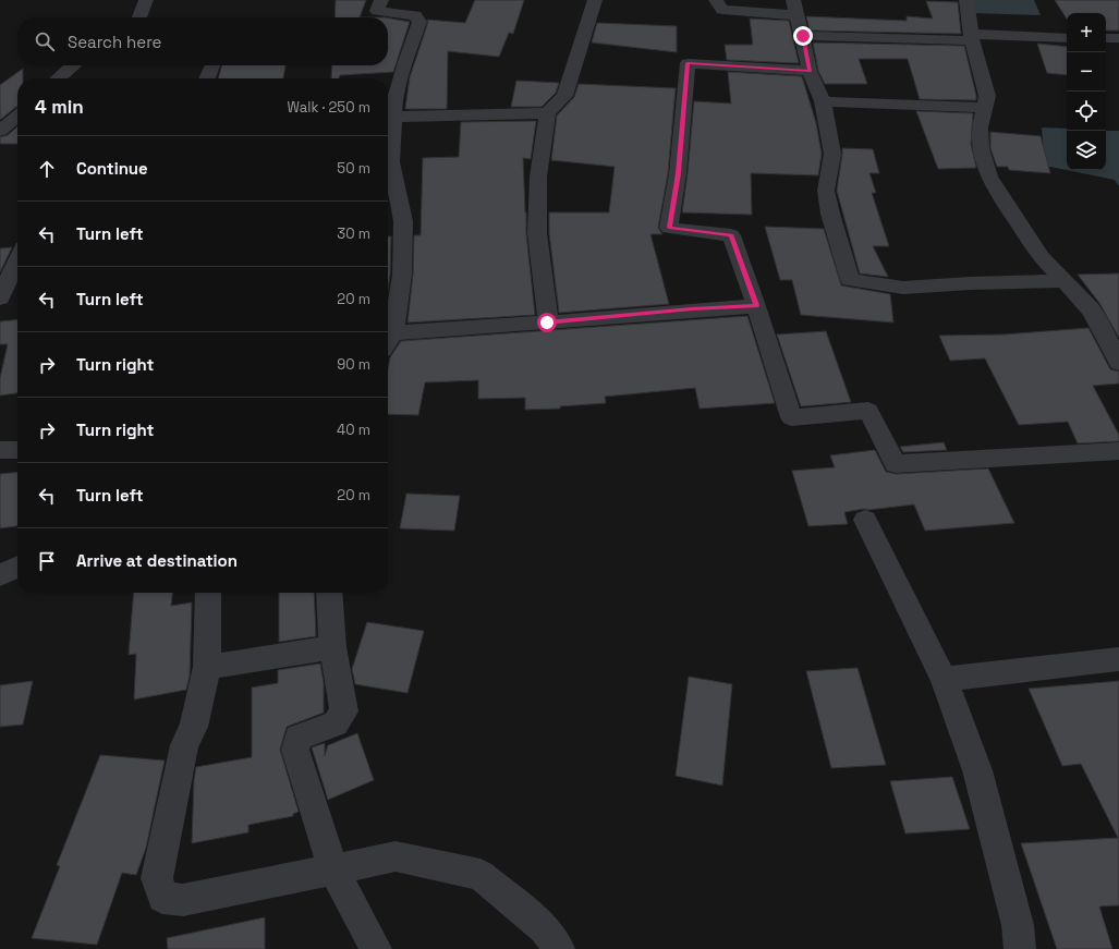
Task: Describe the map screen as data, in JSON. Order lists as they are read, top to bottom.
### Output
{
  "page": {
    "map_buttons": ["+", "−"],
    "search": "Search here",
    "heading": ["4 min", "Walk · 250 m"],
    "list": [
      ["Continue", "50 m"],
      ["Turn left", "30 m"],
      ["Turn left", "20 m"],
      ["Turn right", "90 m"],
      ["Turn right", "40 m"],
      ["Turn left", "20 m"],
      "Arrive at destination"
    ]
  }
}
